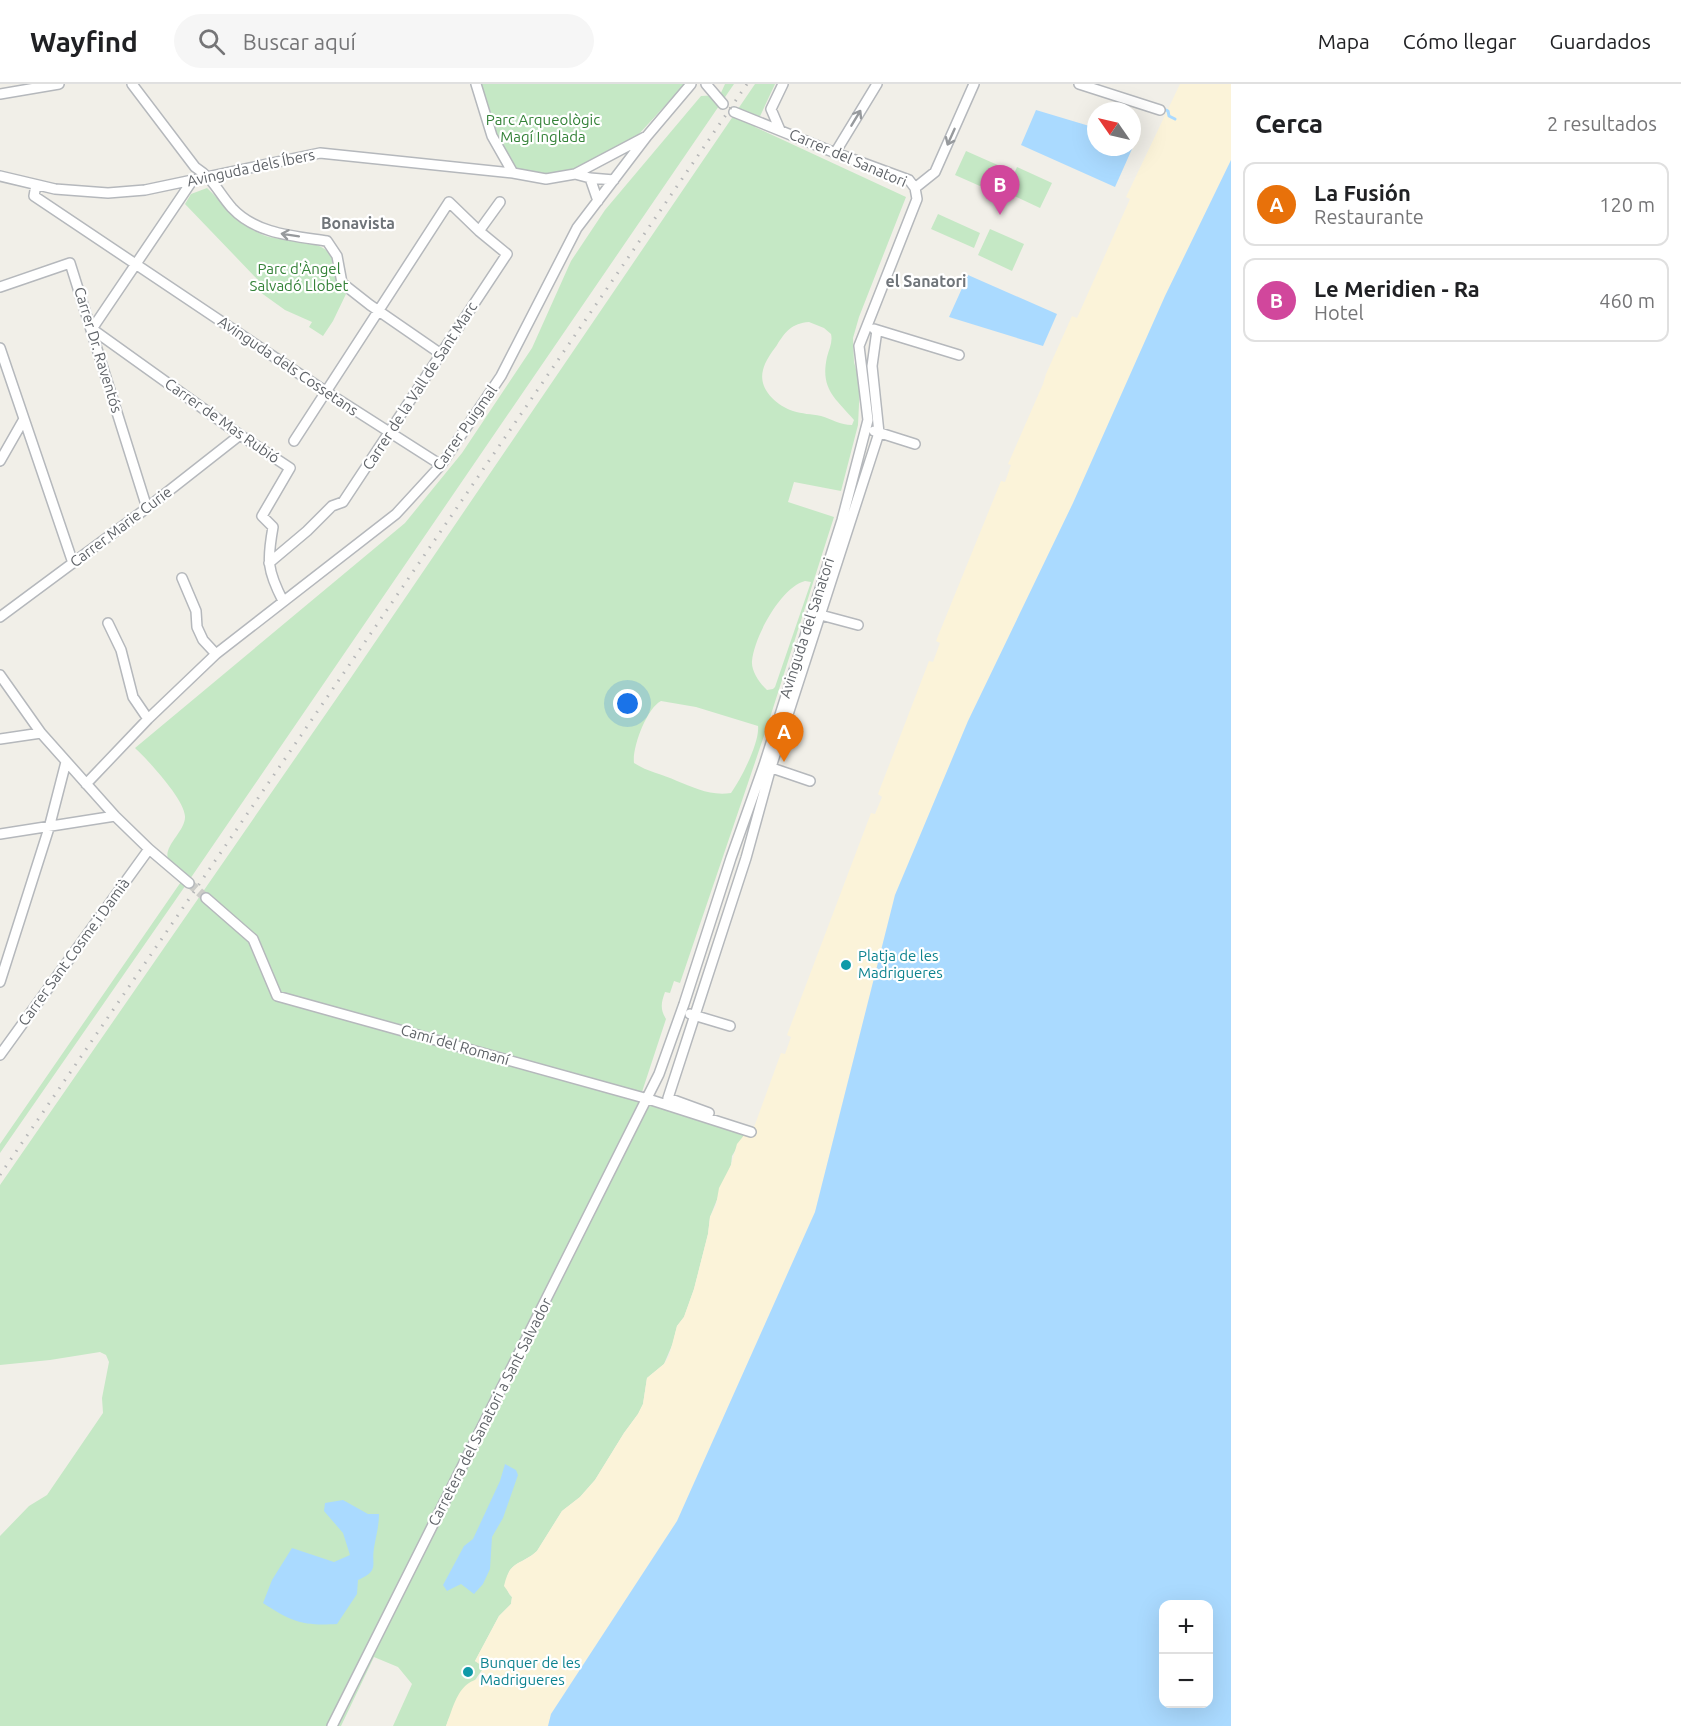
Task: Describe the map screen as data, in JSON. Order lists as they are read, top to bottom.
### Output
{
  "streets": {
    "street": [
      "Carrer del Sanatori",
      "Avinguda dels Íbers",
      "Carrer Dr. Raventós",
      "Avinguda dels Cossetans",
      "Carrer de la Vall de Sant Marc",
      "Carrer de Mas Rubió",
      "Carrer Puigmal",
      "Carrer Marie Curie",
      "Avinguda del Sanatori",
      "Carrer Sant Cosme i Damià",
      "Camí del Romaní",
      "Carretera del Sanatori a Sant Salvador"
    ]
  },
  "crossings": [
    ["Carrer del Sanatori", "Avinguda del Sanatori"],
    ["Avinguda dels Íbers", "Avinguda dels Cossetans"],
    ["Avinguda dels Íbers", "Carrer Puigmal"],
    ["Carrer Dr. Raventós", "Carrer de Mas Rubió"],
    ["Carrer Dr. Raventós", "Carrer Marie Curie"],
    ["Avinguda dels Cossetans", "Carrer de la Vall de Sant Marc"],
    ["Avinguda dels Cossetans", "Carrer Puigmal"],
    ["Carrer de la Vall de Sant Marc", "Carrer de Mas Rubió"],
    ["Carrer de Mas Rubió", "Carrer Puigmal"],
    ["Carrer de Mas Rubió", "Carrer Marie Curie"],
    ["Avinguda del Sanatori", "Camí del Romaní"],
    ["Avinguda del Sanatori", "Carretera del Sanatori a Sant Salvador"],
    ["Camí del Romaní", "Carretera del Sanatori a Sant Salvador"]
  ],
  "districts": ["Bonavista", "el Sanatori"],
  "parks": ["Parc Arqueològic Magí Inglada", "Parc d'Àngel Salvadó Llobet"],
  "places": ["Platja de les Madrigueres", "Bunquer de les Madrigueres"],
  "north": "top left",
  "page": {
    "header": "Wayfind",
    "search": "Buscar aquí",
    "nav": ["Mapa", "Cómo llegar", "Guardados"],
    "heading": ["Cerca", "2 resultados"],
    "list": [
      {
        "mark": "A",
        "name": "La Fusión",
        "note": "Restaurante",
        "value": "120 m"
      },
      {
        "mark": "B",
        "name": "Le Meridien - Ra",
        "note": "Hotel",
        "value": "460 m"
      }
    ],
    "pins": ["B", "A"],
    "map_buttons": ["+", "−"]
  }
}
